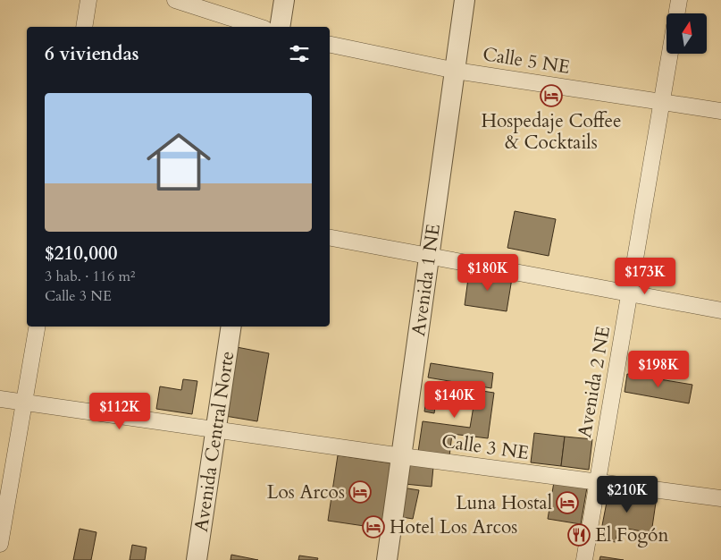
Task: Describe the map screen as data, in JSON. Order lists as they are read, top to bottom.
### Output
{
  "streets": {
    "street": [
      "Calle 5 NE",
      "Avenida 1 NE",
      "Avenida 2 NE",
      "Avenida Central Norte",
      "Calle 3 NE"
    ]
  },
  "crossings": [
    ["Calle 5 NE", "Avenida 1 NE"],
    ["Calle 5 NE", "Avenida 2 NE"],
    ["Avenida 1 NE", "Calle 3 NE"],
    ["Avenida 2 NE", "Calle 3 NE"],
    ["Avenida Central Norte", "Calle 3 NE"]
  ],
  "places": {
    "hotel": [
      "Hospedaje Coffee & Cocktails",
      "Los Arcos",
      "Luna Hostal",
      "Hotel Los Arcos"
    ],
    "restaurant": ["El Fogón"]
  },
  "north": "top",
  "page": {
    "heading": "6 viviendas",
    "list": [
      {
        "name": "$210,000",
        "note": "3 hab. · 116 m² · Calle 3 NE"
      }
    ],
    "price": [
      "$180K",
      "$173K",
      "$198K",
      "$140K",
      "$112K",
      "$210K"
    ]
  }
}
